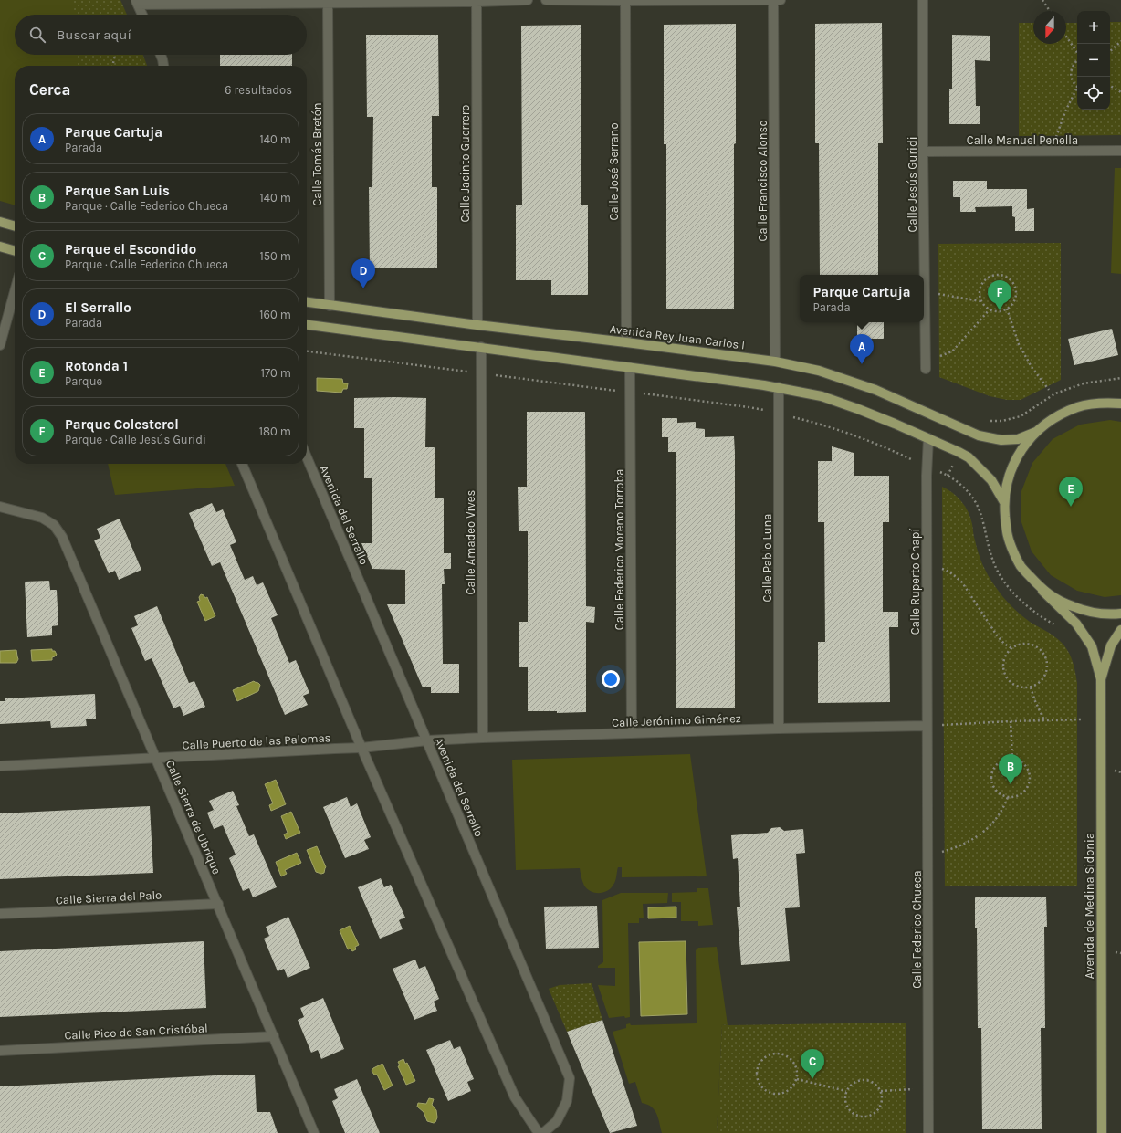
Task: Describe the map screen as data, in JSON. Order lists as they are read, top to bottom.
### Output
{
  "streets": {
    "main road": ["Avenida Rey Juan Carlos I", "Avenida de Medina Sidonia"],
    "street": [
      "Calle Manuel Penella",
      "Calle Tomás Bretón",
      "Calle Jacinto Guerrero",
      "Calle José Serrano",
      "Calle Francisco Alonso",
      "Calle Jesús Guridi",
      "Avenida del Serrallo",
      "Calle Amadeo Vives",
      "Calle Federico Moreno Torroba",
      "Calle Pablo Luna",
      "Calle Ruperto Chapí",
      "Calle Jerónimo Giménez",
      "Calle Puerto de las Palomas",
      "Calle Sierra de Ubrique",
      "Calle Sierra del Palo",
      "Calle Federico Chueca",
      "Calle Pico de San Cristóbal"
    ]
  },
  "crossings": [
    ["Calle Manuel Penella", "Calle Jesús Guridi"],
    ["Calle Tomás Bretón", "Avenida Rey Juan Carlos I"],
    ["Calle Jacinto Guerrero", "Avenida Rey Juan Carlos I"],
    ["Calle José Serrano", "Avenida Rey Juan Carlos I"],
    ["Calle Francisco Alonso", "Avenida Rey Juan Carlos I"],
    ["Avenida del Serrallo", "Calle Jerónimo Giménez"],
    ["Avenida del Serrallo", "Calle Puerto de las Palomas"],
    ["Calle Amadeo Vives", "Calle Jerónimo Giménez"],
    ["Calle Federico Moreno Torroba", "Calle Jerónimo Giménez"],
    ["Calle Pablo Luna", "Calle Jerónimo Giménez"],
    ["Calle Ruperto Chapí", "Calle Jerónimo Giménez"],
    ["Calle Ruperto Chapí", "Calle Federico Chueca"],
    ["Calle Jerónimo Giménez", "Calle Puerto de las Palomas"],
    ["Calle Jerónimo Giménez", "Calle Federico Chueca"],
    ["Calle Puerto de las Palomas", "Calle Sierra de Ubrique"],
    ["Calle Sierra de Ubrique", "Calle Sierra del Palo"],
    ["Calle Sierra de Ubrique", "Calle Pico de San Cristóbal"]
  ],
  "north": "bottom",
  "page": {
    "map_buttons": ["+", "−"],
    "search": "Buscar aquí",
    "heading": ["Cerca", "6 resultados"],
    "list": [
      {
        "mark": "A",
        "name": "Parque Cartuja",
        "note": "Parada",
        "value": "140 m"
      },
      {
        "mark": "B",
        "name": "Parque San Luis",
        "note": "Parque · Calle Federico Chueca",
        "value": "140 m"
      },
      {
        "mark": "C",
        "name": "Parque el Escondido",
        "note": "Parque · Calle Federico Chueca",
        "value": "150 m"
      },
      {
        "mark": "D",
        "name": "El Serrallo",
        "note": "Parada",
        "value": "160 m"
      },
      {
        "mark": "E",
        "name": "Rotonda 1",
        "note": "Parque",
        "value": "170 m"
      },
      {
        "mark": "F",
        "name": "Parque Colesterol",
        "note": "Parque · Calle Jesús Guridi",
        "value": "180 m"
      }
    ],
    "pins": [
      "D",
      "F",
      "A",
      "E",
      "B",
      "C"
    ],
    "popup": ["Parque Cartuja", "Parada"]
  }
}
